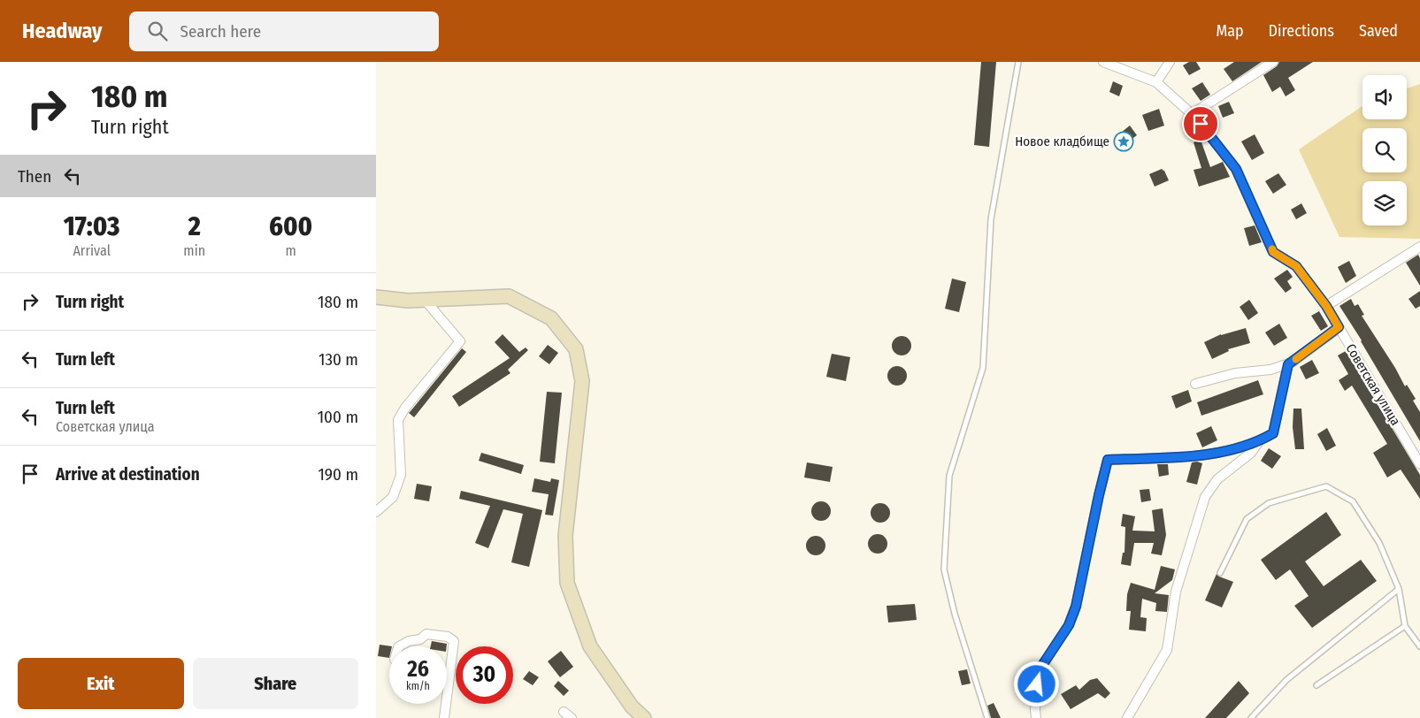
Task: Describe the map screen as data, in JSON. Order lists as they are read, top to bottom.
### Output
{
  "streets": {
    "street": ["Советская улица"]
  },
  "places": {
    "place": ["Новое кладбище"]
  },
  "page": {
    "header": "Headway",
    "search": "Search here",
    "nav": ["Map", "Directions", "Saved"],
    "turn": ["180 m", "Turn right"],
    "then": "Then",
    "eta": [
      "17:03",
      "Arrival",
      "2",
      "min",
      "600",
      "m"
    ],
    "list": [
      {
        "name": "Turn right",
        "value": "180 m"
      },
      {
        "name": "Turn left",
        "value": "130 m"
      },
      {
        "name": "Turn left",
        "note": "Советская улица",
        "value": "100 m"
      },
      {
        "name": "Arrive at destination",
        "value": "190 m"
      }
    ],
    "speed": "26 km/h",
    "limit": "30",
    "buttons": ["Exit", "Share"]
  }
}
